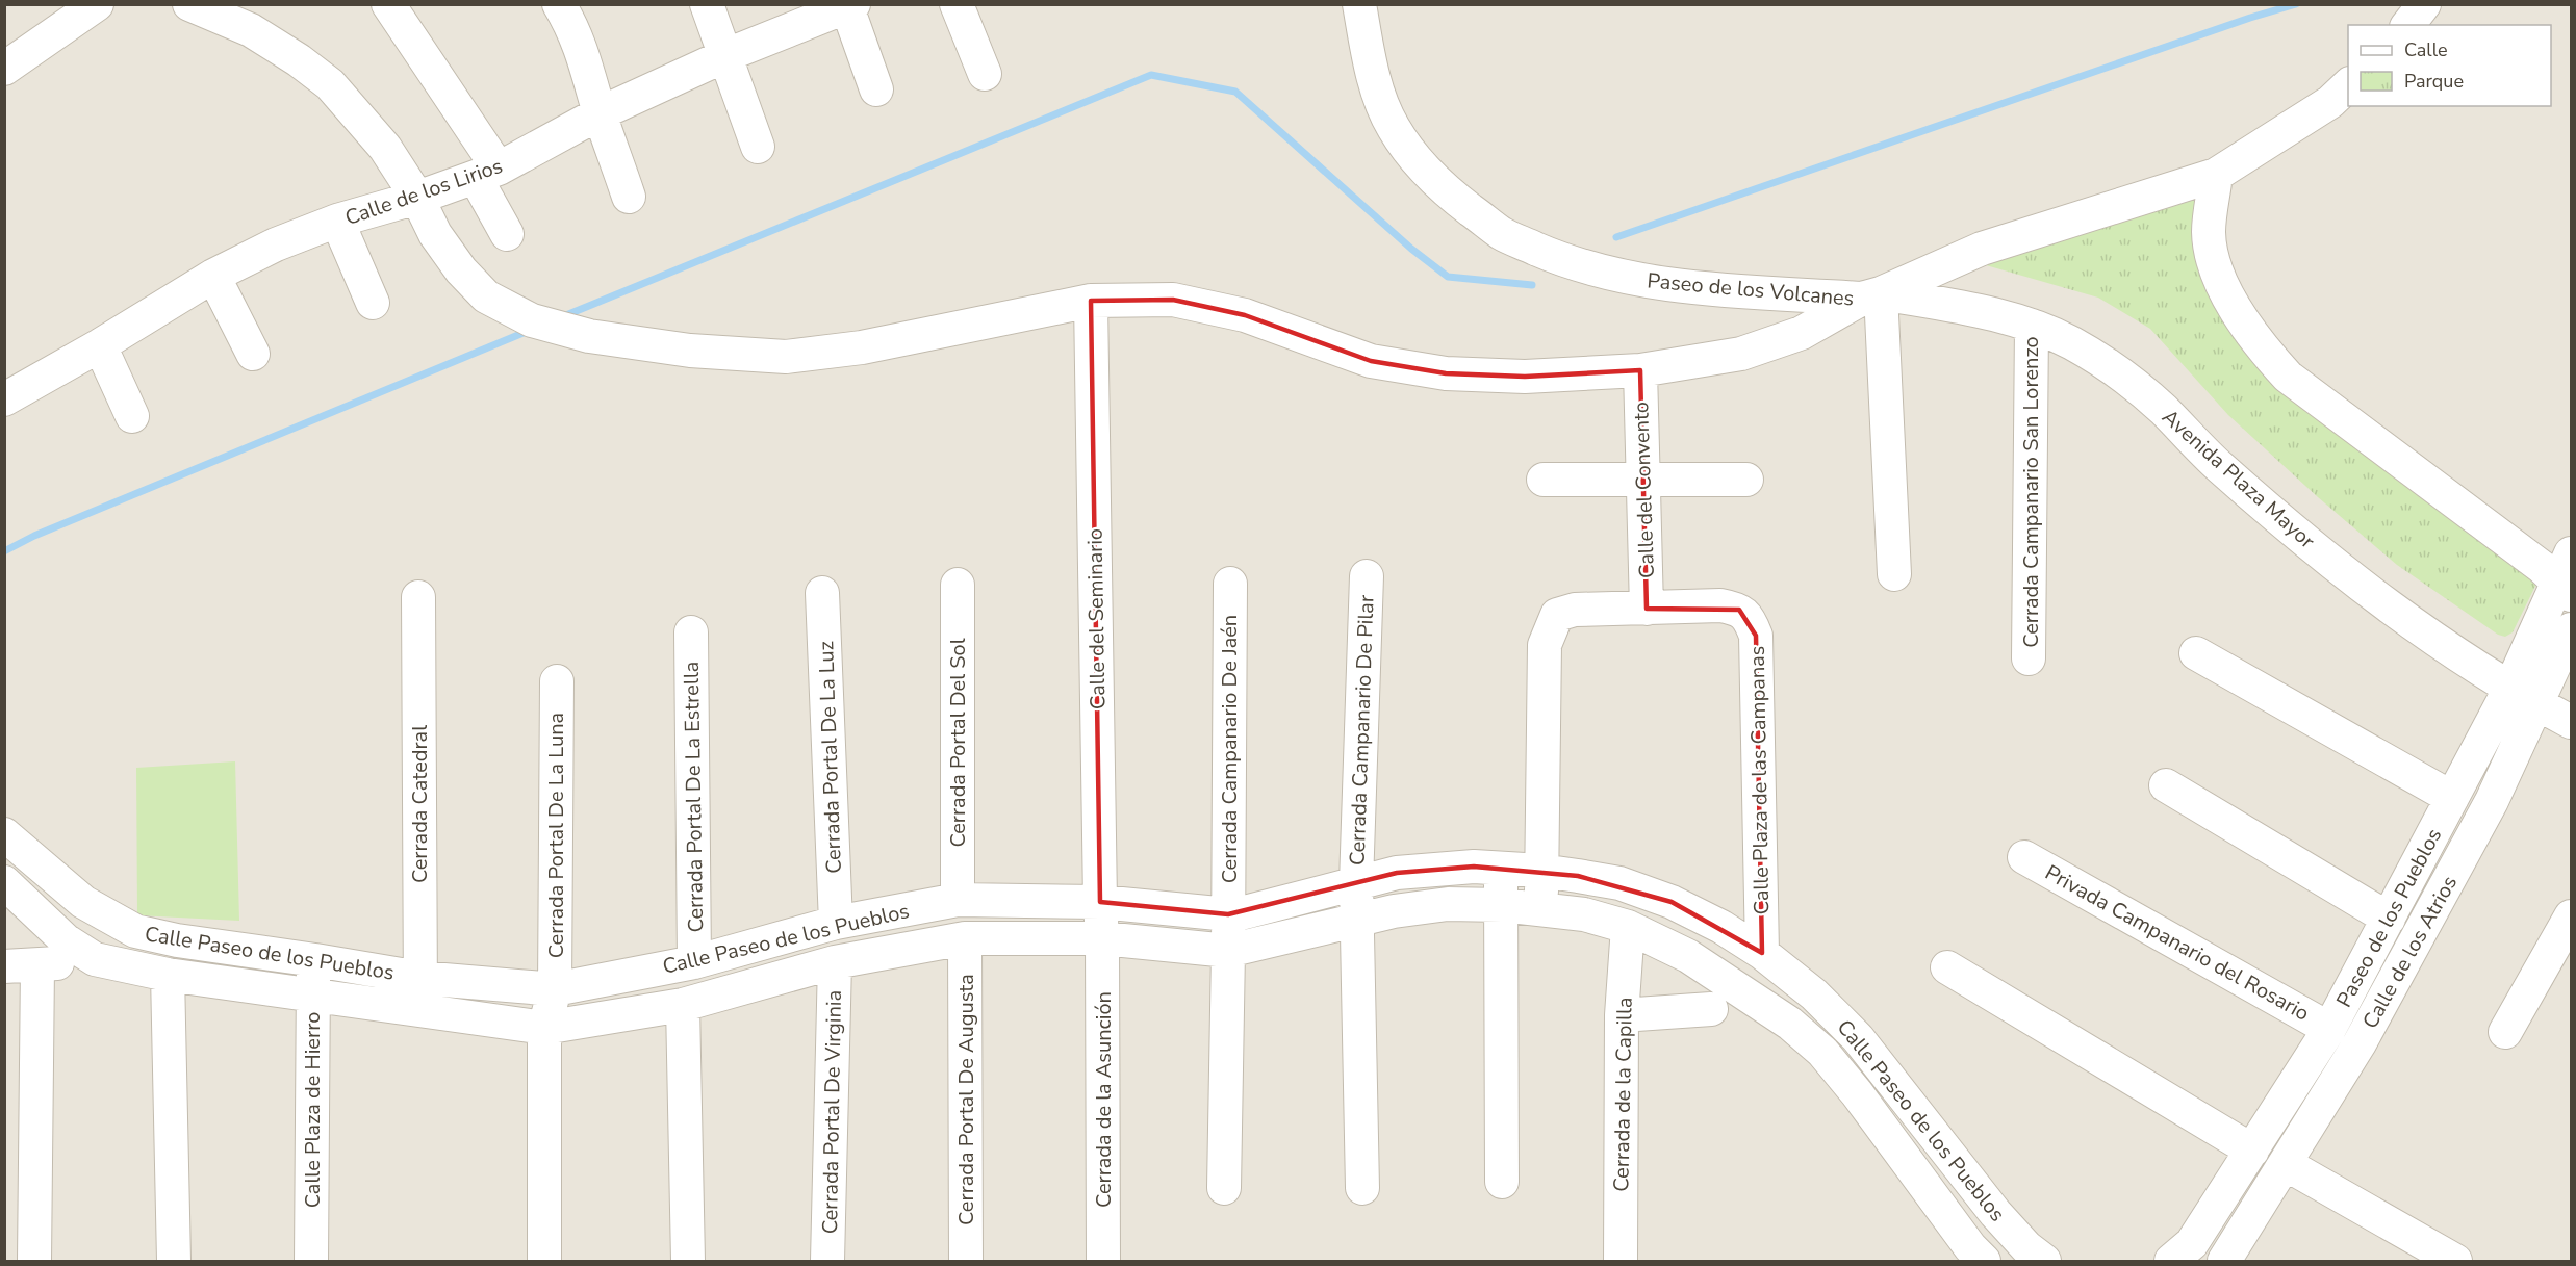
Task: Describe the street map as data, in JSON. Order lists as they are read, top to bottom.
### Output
{
  "streets": {
    "street": [
      "Calle de los Lirios",
      "Paseo de los Volcanes",
      "Avenida Plaza Mayor",
      "Calle del Convento",
      "Cerrada Campanario San Lorenzo",
      "Calle del Seminario",
      "Cerrada Campanario De Pilar",
      "Cerrada Portal Del Sol",
      "Cerrada Campanario De Jaén",
      "Cerrada Portal De La Luz",
      "Calle Plaza de las Campanas",
      "Cerrada Portal De La Estrella",
      "Cerrada Catedral",
      "Cerrada Portal De La Luna",
      "Paseo de los Pueblos",
      "Calle Paseo de los Pueblos",
      "Privada Campanario del Rosario",
      "Calle de los Atrios",
      "Cerrada de la Capilla",
      "Cerrada Portal De Augusta",
      "Cerrada de la Asunción",
      "Calle Plaza de Hierro",
      "Cerrada Portal De Virginia"
    ]
  },
  "crossings": [
    ["Paseo de los Volcanes", "Avenida Plaza Mayor"],
    ["Avenida Plaza Mayor", "Cerrada Campanario San Lorenzo"],
    ["Avenida Plaza Mayor", "Paseo de los Pueblos"],
    ["Avenida Plaza Mayor", "Calle de los Atrios"],
    ["Calle del Convento", "Calle Plaza de las Campanas"],
    ["Calle del Seminario", "Calle Paseo de los Pueblos"],
    ["Calle del Seminario", "Cerrada de la Asunción"],
    ["Cerrada Campanario De Pilar", "Calle Paseo de los Pueblos"],
    ["Cerrada Portal Del Sol", "Calle Paseo de los Pueblos"],
    ["Cerrada Campanario De Jaén", "Calle Paseo de los Pueblos"],
    ["Cerrada Portal De La Luz", "Calle Paseo de los Pueblos"],
    ["Calle Plaza de las Campanas", "Calle Paseo de los Pueblos"],
    ["Cerrada Portal De La Estrella", "Calle Paseo de los Pueblos"],
    ["Cerrada Catedral", "Calle Paseo de los Pueblos"],
    ["Cerrada Portal De La Luna", "Calle Paseo de los Pueblos"],
    ["Paseo de los Pueblos", "Privada Campanario del Rosario"],
    ["Paseo de los Pueblos", "Calle de los Atrios"],
    ["Calle Paseo de los Pueblos", "Cerrada de la Capilla"],
    ["Calle Paseo de los Pueblos", "Cerrada Portal De Augusta"],
    ["Calle Paseo de los Pueblos", "Cerrada de la Asunción"],
    ["Calle Paseo de los Pueblos", "Calle Plaza de Hierro"],
    ["Calle Paseo de los Pueblos", "Cerrada Portal De Virginia"]
  ],
  "legend": ["Calle", "Parque"]
}
